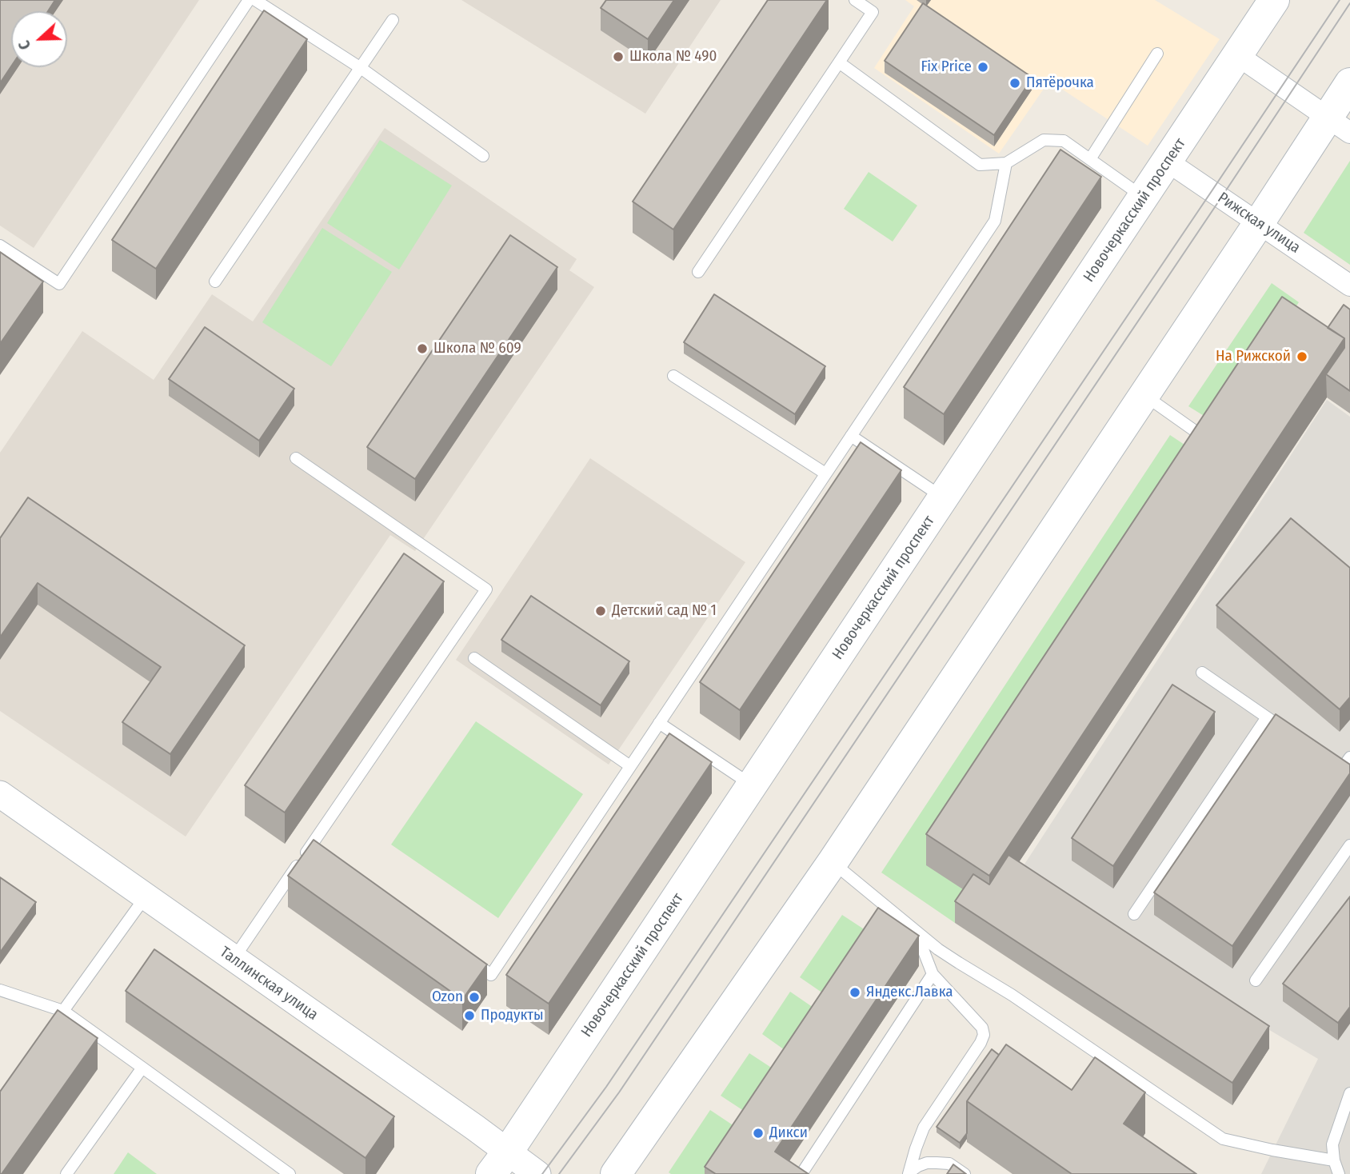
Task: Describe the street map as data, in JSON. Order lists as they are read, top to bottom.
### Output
{
  "streets": {
    "main road": ["Новочеркасский проспект"],
    "street": ["Рижская улица", "Таллинская улица"]
  },
  "crossings": [
    ["Новочеркасский проспект", "Рижская улица"],
    ["Новочеркасский проспект", "Таллинская улица"]
  ],
  "places": [
    "Школа № 490",
    "Fix Price",
    "Пятёрочка",
    "Школа № 609",
    "На Рижской",
    "Детский сад № 1",
    "Яндекс.Лавка",
    "Ozon",
    "Продукты",
    "Дикси"
  ],
  "north": "left"
}
